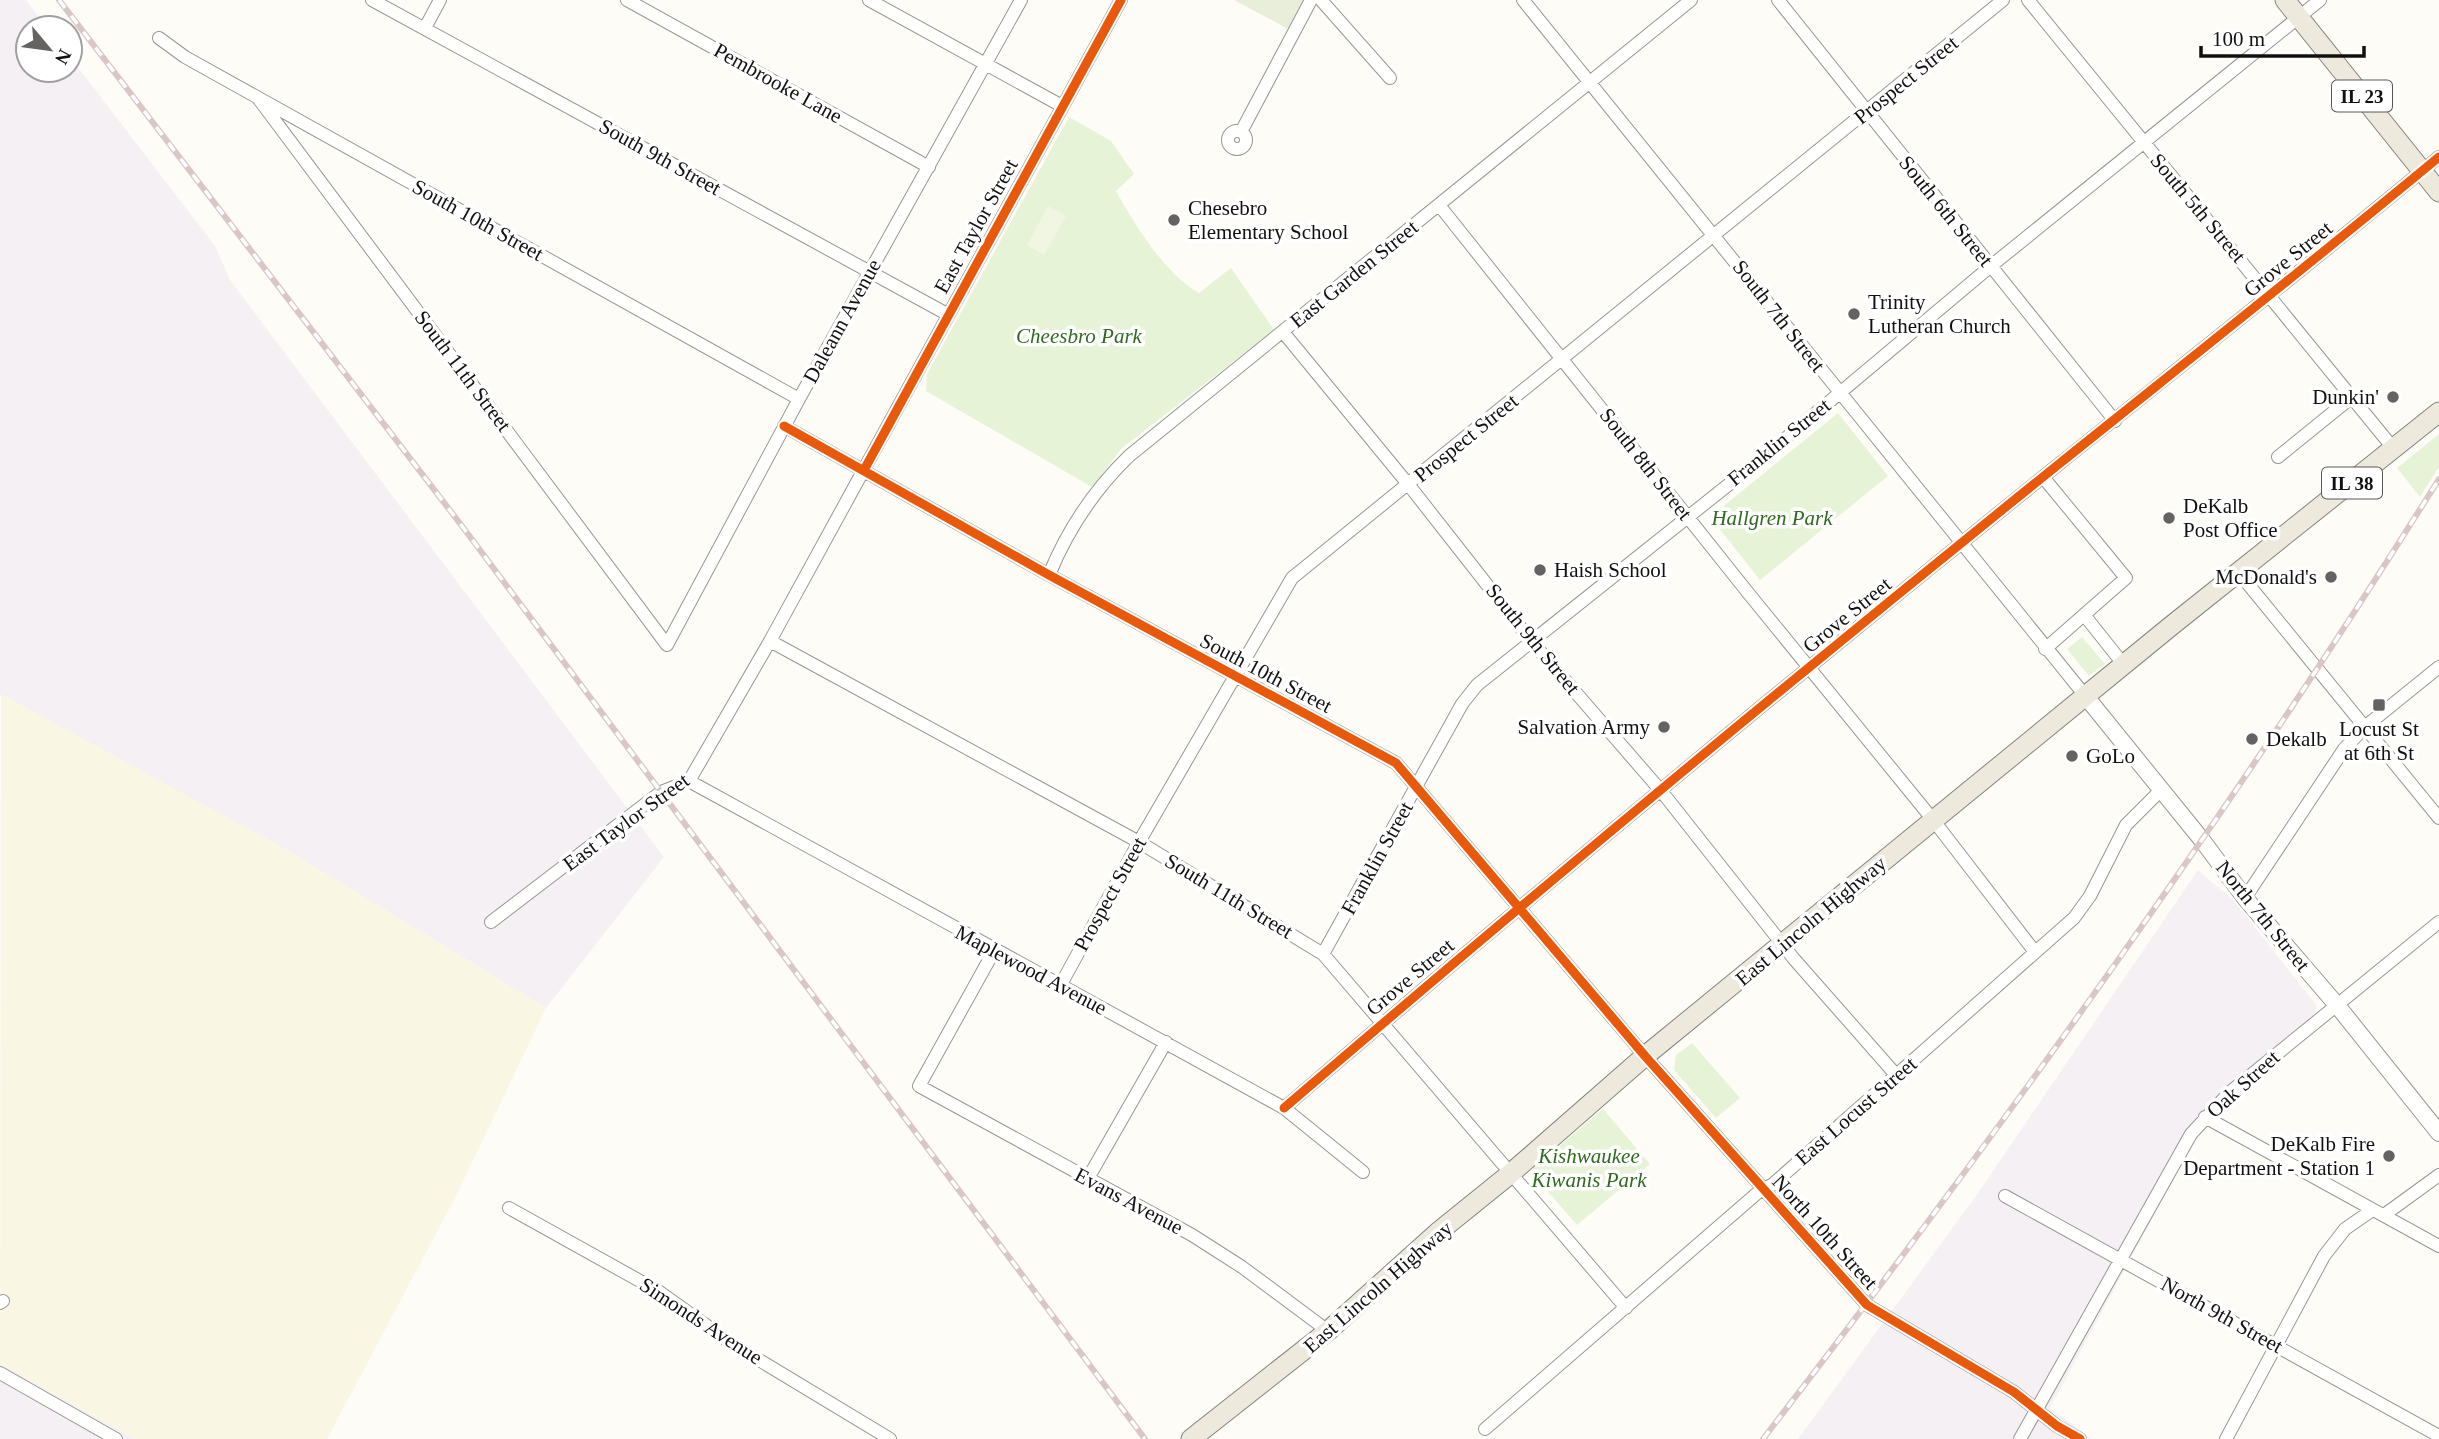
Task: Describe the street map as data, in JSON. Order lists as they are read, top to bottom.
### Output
{
  "streets": {
    "main road": ["IL 23", "IL 38", "East Lincoln Highway"],
    "street": [
      "Prospect Street",
      "Pembrooke Lane",
      "South 9th Street",
      "South 5th Street",
      "South 6th Street",
      "South 10th Street",
      "East Taylor Street",
      "Grove Street",
      "East Garden Street",
      "South 7th Street",
      "Daleann Avenue",
      "South 11th Street",
      "Franklin Street",
      "South 8th Street",
      "North 7th Street",
      "Maplewood Avenue",
      "Oak Street",
      "East Locust Street",
      "Evans Avenue",
      "North 10th Street",
      "North 9th Street",
      "Simonds Avenue"
    ]
  },
  "crossings": [
    ["Prospect Street", "South 9th Street"],
    ["Prospect Street", "South 6th Street"],
    ["Prospect Street", "South 10th Street"],
    ["Prospect Street", "South 7th Street"],
    ["Prospect Street", "South 11th Street"],
    ["Prospect Street", "South 8th Street"],
    ["Prospect Street", "Maplewood Avenue"],
    ["Pembrooke Lane", "Daleann Avenue"],
    ["IL 23", "Grove Street"],
    ["IL 23", "Franklin Street"],
    ["South 9th Street", "East Taylor Street"],
    ["South 9th Street", "Grove Street"],
    ["South 9th Street", "East Garden Street"],
    ["South 9th Street", "Daleann Avenue"],
    ["South 9th Street", "Franklin Street"],
    ["South 9th Street", "East Lincoln Highway"],
    ["South 5th Street", "Grove Street"],
    ["South 5th Street", "Franklin Street"],
    ["South 5th Street", "East Lincoln Highway"],
    ["South 6th Street", "Grove Street"],
    ["South 6th Street", "Franklin Street"],
    ["South 10th Street", "East Taylor Street"],
    ["South 10th Street", "Grove Street"],
    ["South 10th Street", "East Garden Street"],
    ["South 10th Street", "Daleann Avenue"],
    ["South 10th Street", "South 11th Street"],
    ["South 10th Street", "Franklin Street"],
    ["South 10th Street", "East Lincoln Highway"],
    ["South 10th Street", "North 10th Street"],
    ["East Taylor Street", "South 11th Street"],
    ["East Taylor Street", "Maplewood Avenue"],
    ["Grove Street", "South 7th Street"],
    ["Grove Street", "South 11th Street"],
    ["Grove Street", "South 8th Street"],
    ["Grove Street", "Maplewood Avenue"],
    ["East Garden Street", "South 7th Street"],
    ["East Garden Street", "South 8th Street"],
    ["South 7th Street", "Franklin Street"],
    ["South 7th Street", "North 7th Street"],
    ["South 7th Street", "East Lincoln Highway"],
    ["Daleann Avenue", "South 11th Street"],
    ["South 11th Street", "Franklin Street"],
    ["South 11th Street", "East Lincoln Highway"],
    ["South 11th Street", "East Locust Street"],
    ["Franklin Street", "South 8th Street"],
    ["South 8th Street", "East Lincoln Highway"],
    ["South 8th Street", "East Locust Street"],
    ["North 7th Street", "East Lincoln Highway"],
    ["North 7th Street", "Oak Street"],
    ["North 7th Street", "East Locust Street"],
    ["East Lincoln Highway", "Evans Avenue"],
    ["East Lincoln Highway", "North 10th Street"],
    ["Maplewood Avenue", "Evans Avenue"],
    ["Oak Street", "North 10th Street"],
    ["Oak Street", "North 9th Street"],
    ["East Locust Street", "North 10th Street"]
  ],
  "parks": ["Cheesbro Park", "Hallgren Park", "Kishwaukee Kiwanis Park"],
  "places": {
    "other": [
      "Chesebro Elementary School",
      "Trinity Lutheran Church",
      "Dunkin'",
      "DeKalb Post Office",
      "Haish School",
      "McDonald's",
      "Salvation Army",
      "Dekalb",
      "GoLo",
      "DeKalb Fire Department - Station 1"
    ],
    "transit": ["Locust St at 6th St"]
  },
  "scale_bar": "100 m",
  "north": "bottom right"
}
